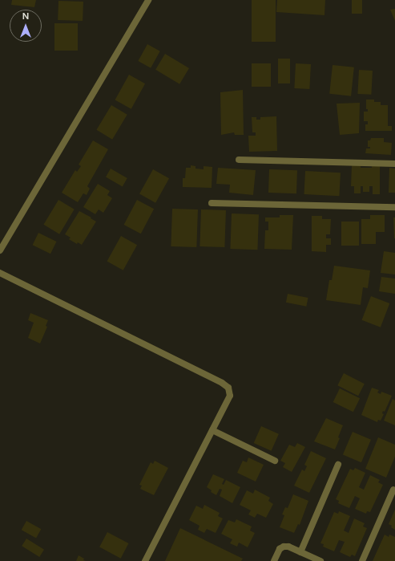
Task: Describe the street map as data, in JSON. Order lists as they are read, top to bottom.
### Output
{
  "north": "top"
}
